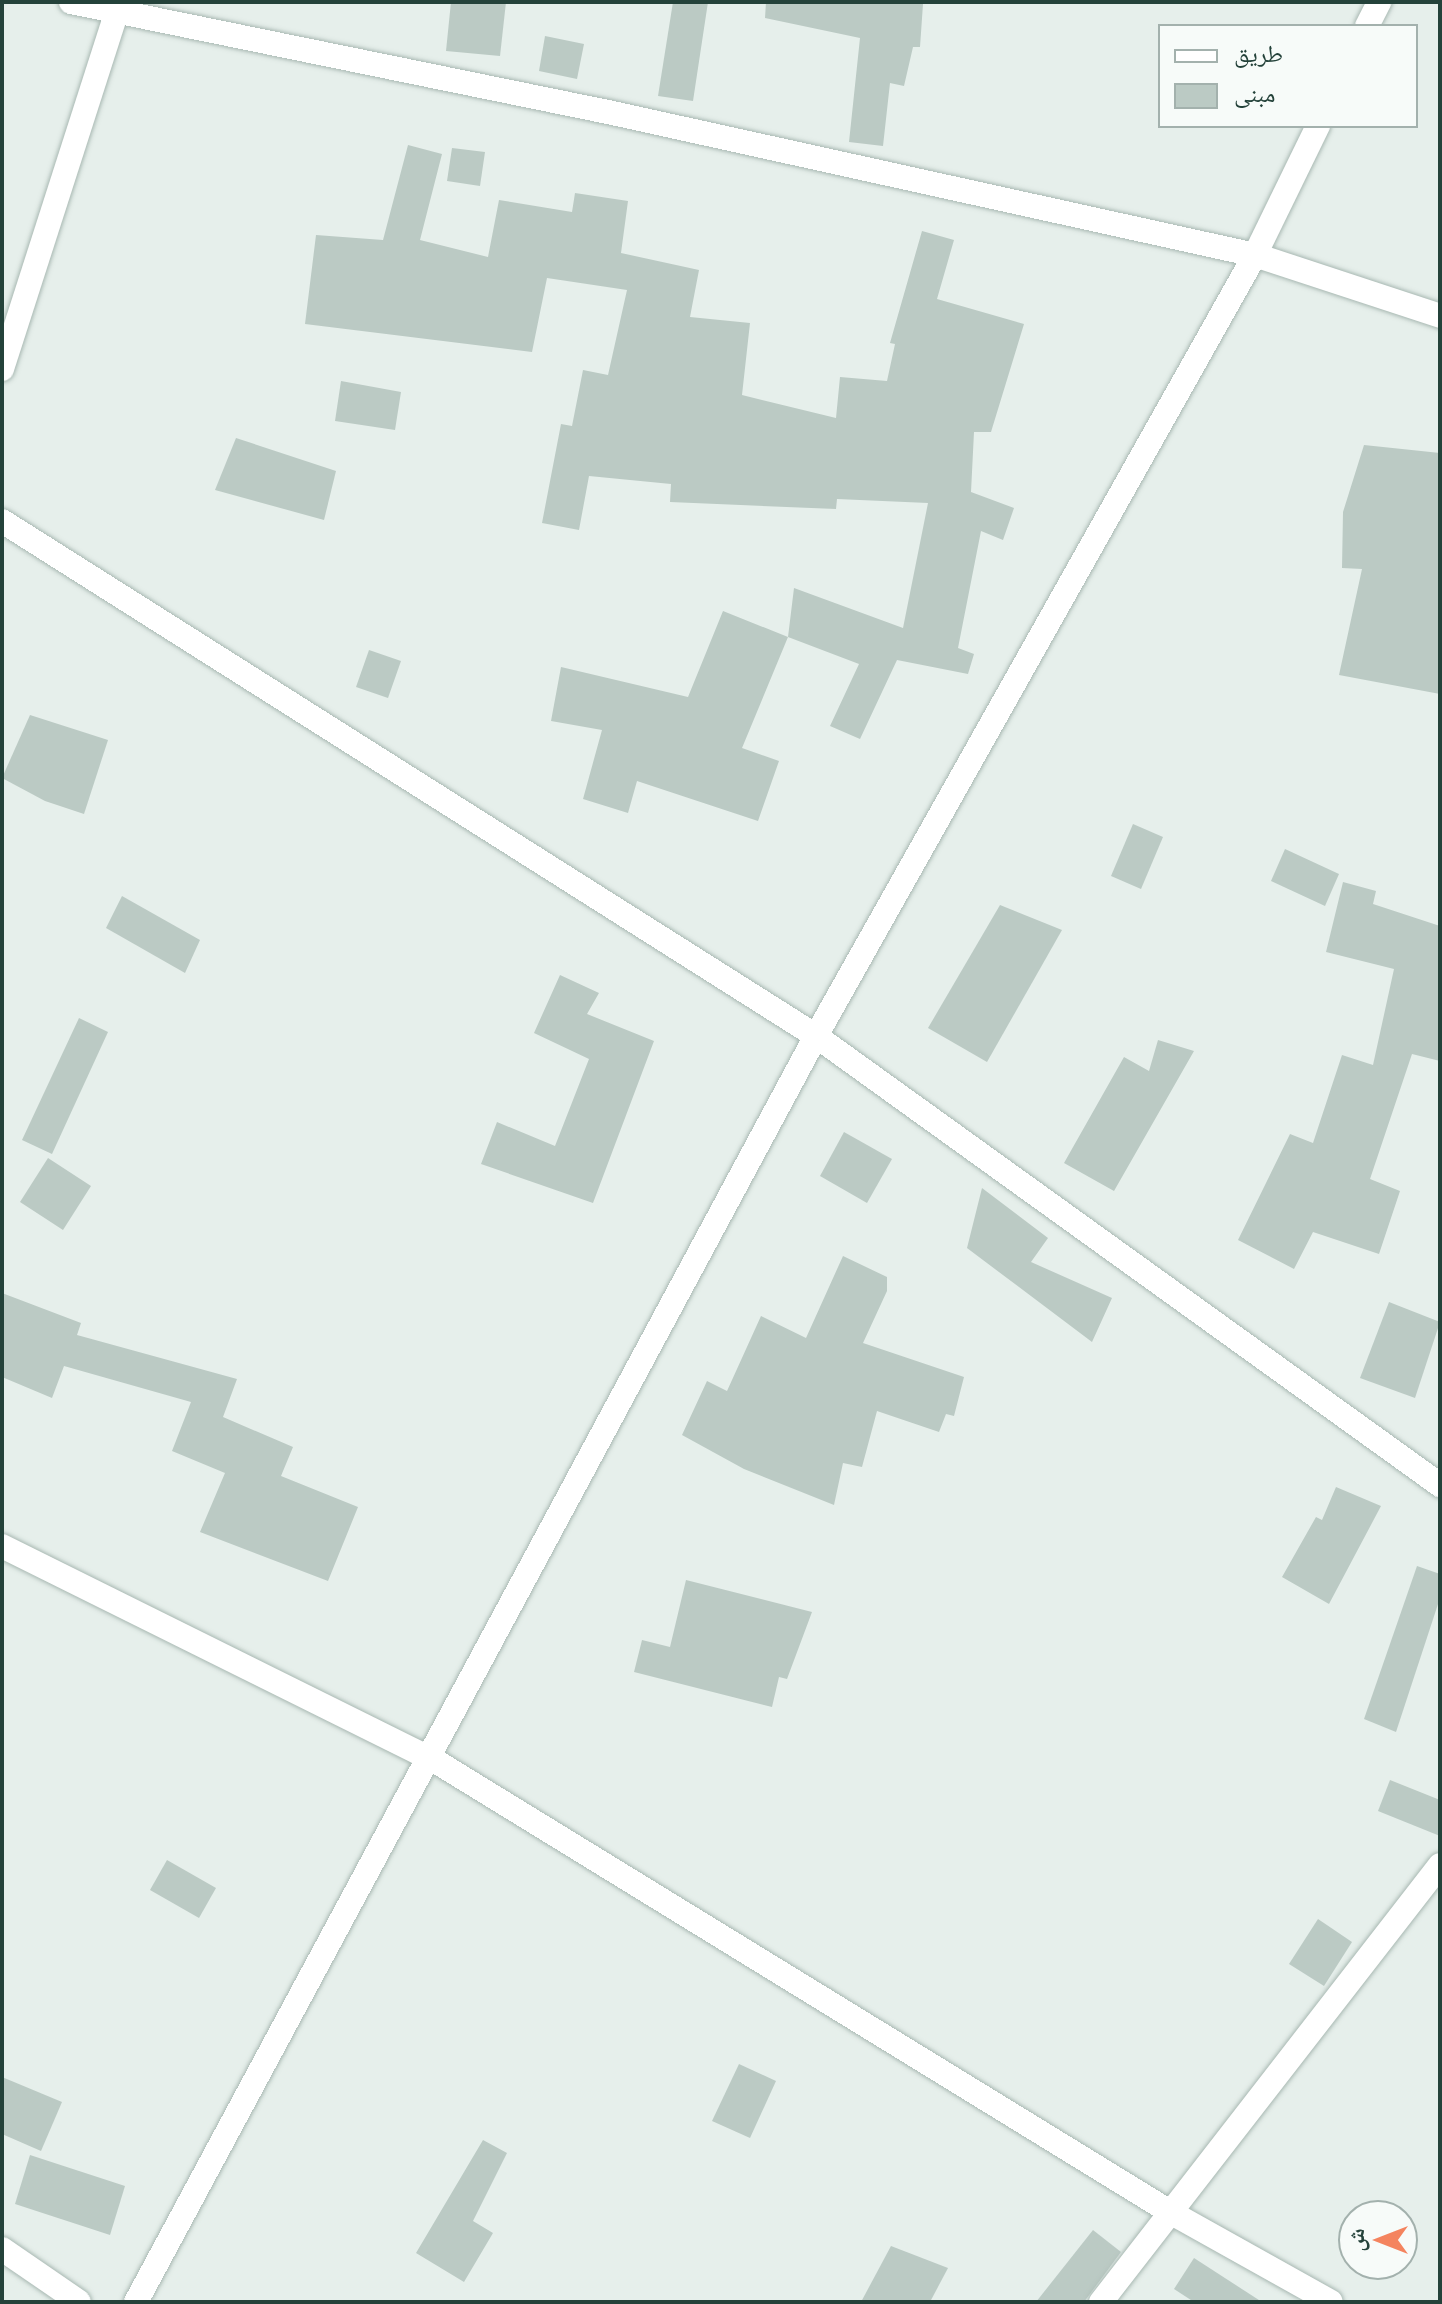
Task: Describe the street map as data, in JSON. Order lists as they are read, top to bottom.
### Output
{
  "legend": ["طريق", "مبنى"],
  "north": "left"
}
